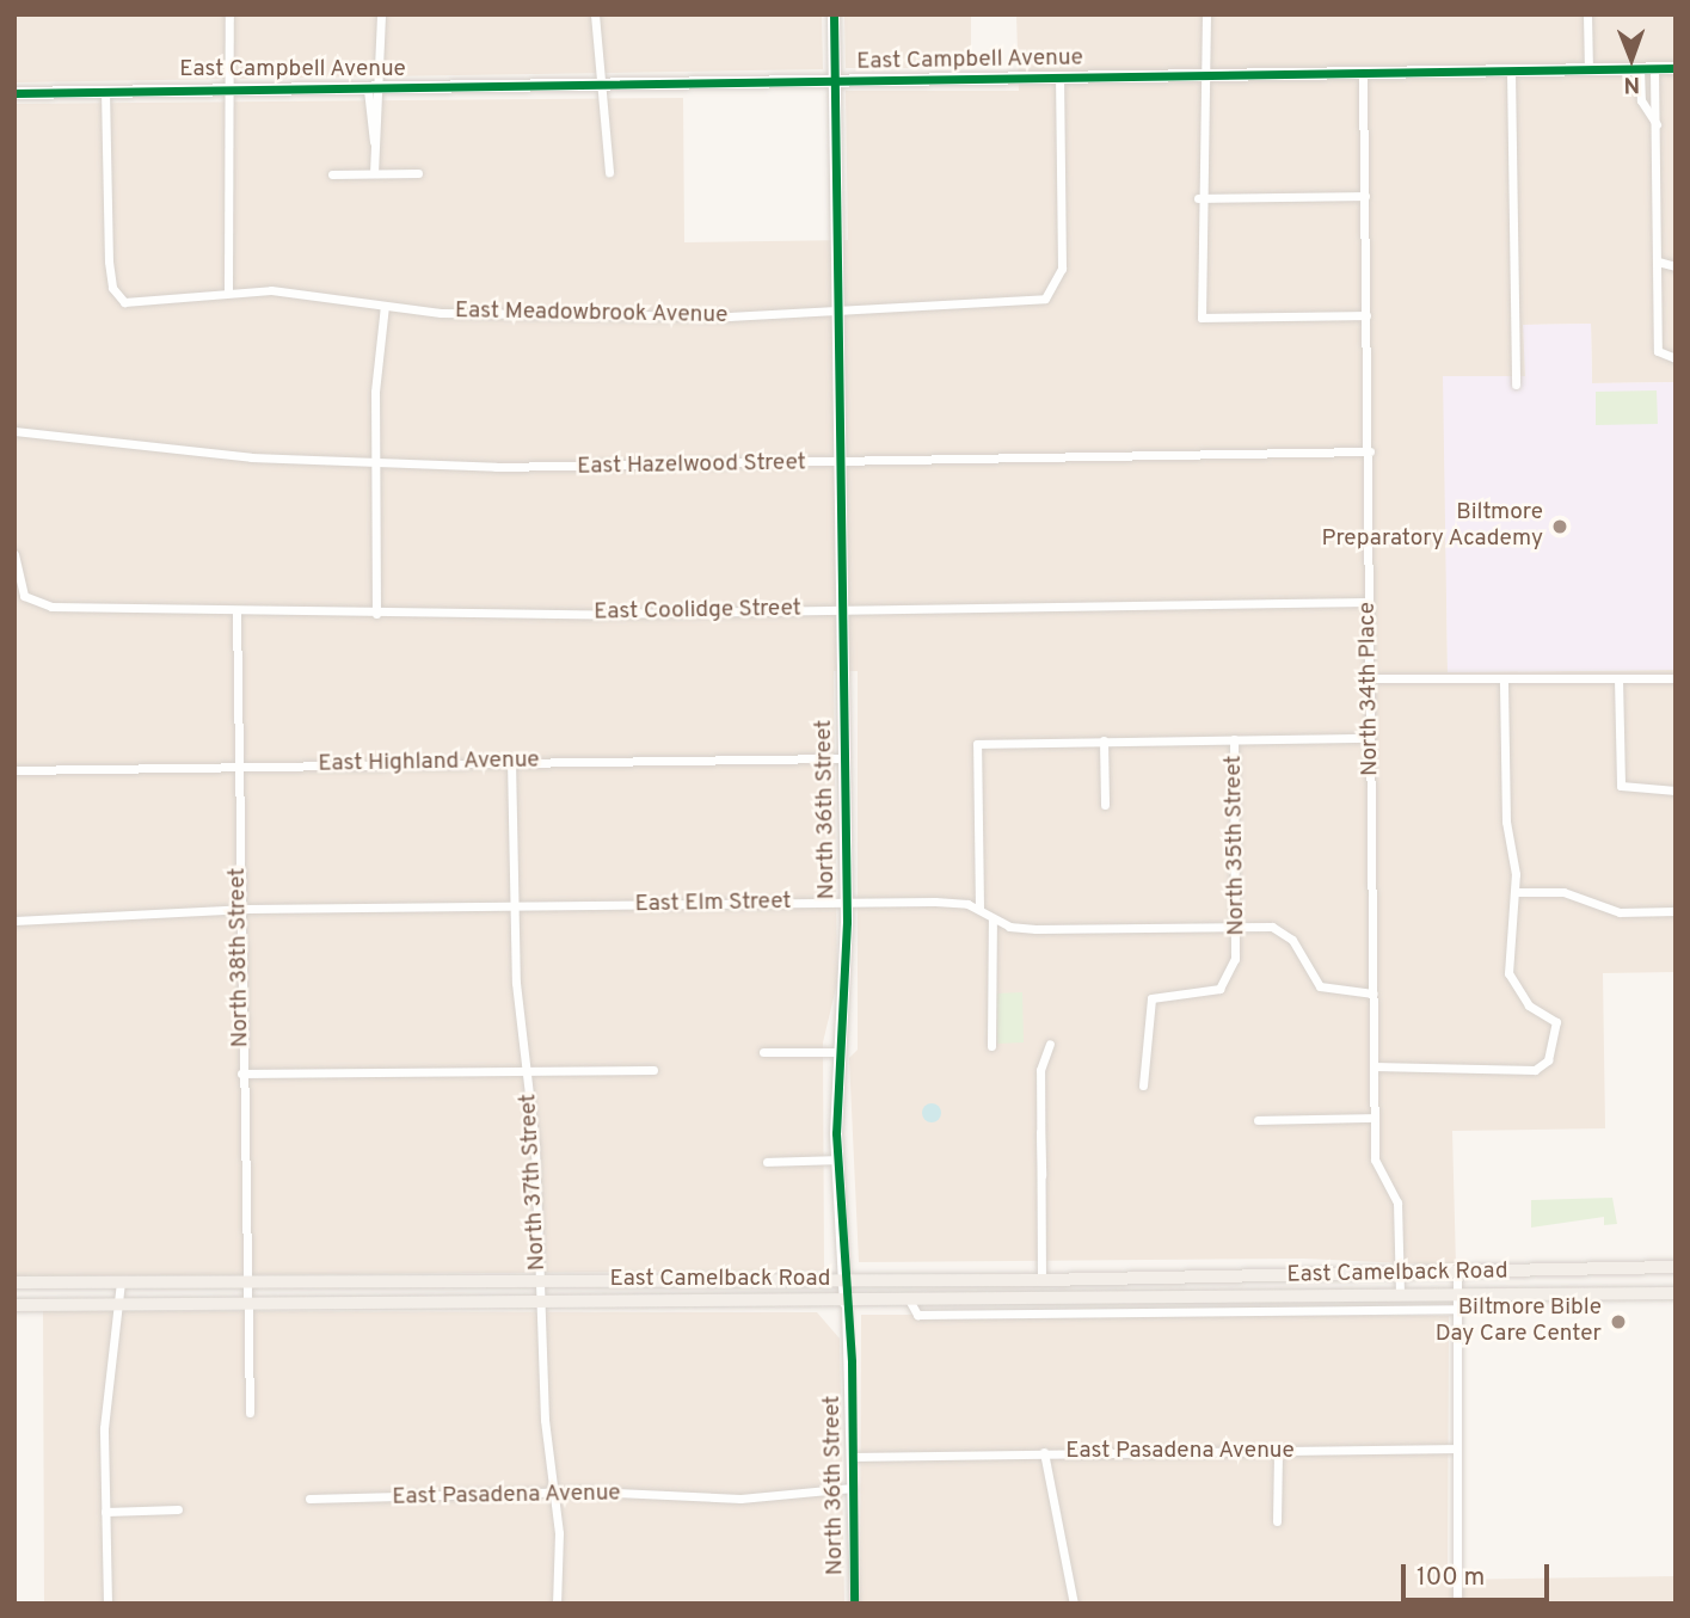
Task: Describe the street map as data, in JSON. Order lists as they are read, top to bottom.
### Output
{
  "streets": {
    "main road": ["East Camelback Road"],
    "street": [
      "East Campbell Avenue",
      "East Meadowbrook Avenue",
      "East Hazelwood Street",
      "East Coolidge Street",
      "North 34th Place",
      "East Highland Avenue",
      "North 36th Street",
      "North 35th Street",
      "East Elm Street",
      "North 38th Street",
      "North 37th Street",
      "East Pasadena Avenue"
    ]
  },
  "crossings": [
    ["East Campbell Avenue", "East Meadowbrook Avenue"],
    ["East Campbell Avenue", "North 34th Place"],
    ["East Campbell Avenue", "North 36th Street"],
    ["East Meadowbrook Avenue", "North 36th Street"],
    ["East Hazelwood Street", "North 34th Place"],
    ["East Hazelwood Street", "North 36th Street"],
    ["East Coolidge Street", "North 34th Place"],
    ["East Coolidge Street", "North 36th Street"],
    ["East Coolidge Street", "North 38th Street"],
    ["North 34th Place", "East Camelback Road"],
    ["East Highland Avenue", "North 36th Street"],
    ["East Highland Avenue", "North 38th Street"],
    ["East Highland Avenue", "North 37th Street"],
    ["North 36th Street", "East Elm Street"],
    ["North 36th Street", "East Camelback Road"],
    ["North 36th Street", "East Pasadena Avenue"],
    ["East Elm Street", "North 38th Street"],
    ["East Elm Street", "North 37th Street"],
    ["North 38th Street", "East Camelback Road"],
    ["North 37th Street", "East Camelback Road"],
    ["North 37th Street", "East Pasadena Avenue"]
  ],
  "places": ["Biltmore Preparatory Academy", "Biltmore Bible Day Care Center"],
  "scale_bar": "100 m",
  "north": "bottom"
}
